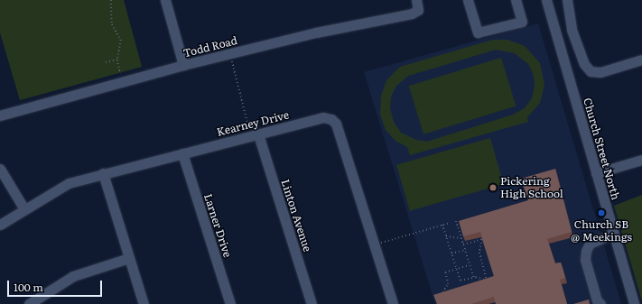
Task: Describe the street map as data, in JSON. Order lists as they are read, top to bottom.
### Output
{
  "streets": {
    "street": [
      "Todd Road",
      "Kearney Drive",
      "Church Street North",
      "Linton Avenue",
      "Larner Drive"
    ]
  },
  "crossings": [
    ["Kearney Drive", "Linton Avenue"],
    ["Kearney Drive", "Larner Drive"]
  ],
  "places": ["Pickering High School", "Church SB @ Meekings"],
  "scale_bar": "100 m"
}
